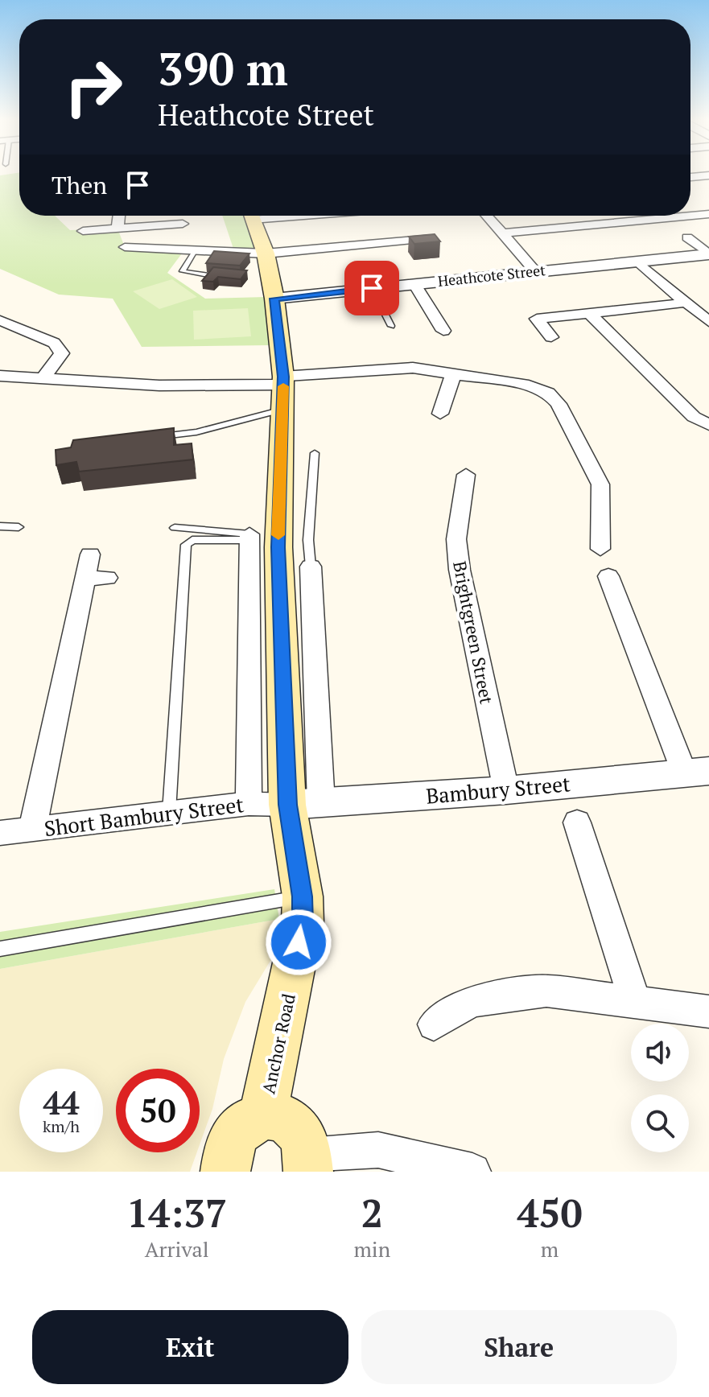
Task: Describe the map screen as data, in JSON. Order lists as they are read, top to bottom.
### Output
{
  "streets": {
    "main road": ["Anchor Road"],
    "street": [
      "Heathcote Street",
      "Brightgreen Street",
      "Bambury Street",
      "Short Bambury Street"
    ]
  },
  "crossings": [
    ["Heathcote Street", "Anchor Road"],
    ["Brightgreen Street", "Bambury Street"],
    ["Bambury Street", "Short Bambury Street"],
    ["Bambury Street", "Anchor Road"],
    ["Short Bambury Street", "Anchor Road"]
  ],
  "page": {
    "turn": ["390 m", "Heathcote Street"],
    "then": "Then",
    "speed": "44 km/h",
    "limit": "50",
    "eta": [
      "14:37",
      "Arrival",
      "2",
      "min",
      "450",
      "m"
    ],
    "buttons": ["Exit", "Share"]
  }
}
